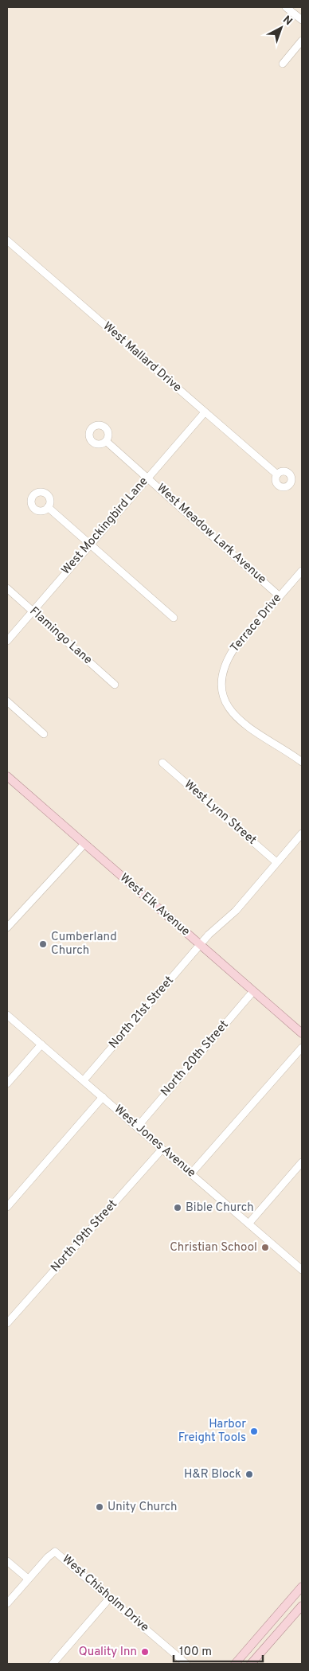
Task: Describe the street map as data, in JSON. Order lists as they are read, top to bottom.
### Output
{
  "streets": {
    "main road": ["West Elk Avenue"],
    "street": [
      "West Mallard Drive",
      "West Mockingbird Lane",
      "West Meadow Lark Avenue",
      "Terrace Drive",
      "Flamingo Lane",
      "West Lynn Street",
      "North 21st Street",
      "North 20th Street",
      "West Jones Avenue",
      "North 19th Street",
      "West Chisholm Drive"
    ]
  },
  "crossings": [
    ["West Mallard Drive", "West Mockingbird Lane"],
    ["West Mockingbird Lane", "West Meadow Lark Avenue"],
    ["West Mockingbird Lane", "Flamingo Lane"],
    ["West Meadow Lark Avenue", "Terrace Drive"],
    ["West Lynn Street", "North 21st Street"],
    ["West Elk Avenue", "North 21st Street"],
    ["West Elk Avenue", "North 20th Street"],
    ["North 21st Street", "West Jones Avenue"],
    ["North 20th Street", "West Jones Avenue"],
    ["West Jones Avenue", "North 19th Street"]
  ],
  "places": [
    "Cumberland Church",
    "Bible Church",
    "Christian School",
    "Harbor Freight Tools",
    "H&R Block",
    "Unity Church",
    "Quality Inn"
  ],
  "scale_bar": "100 m",
  "north": "top right"
}
